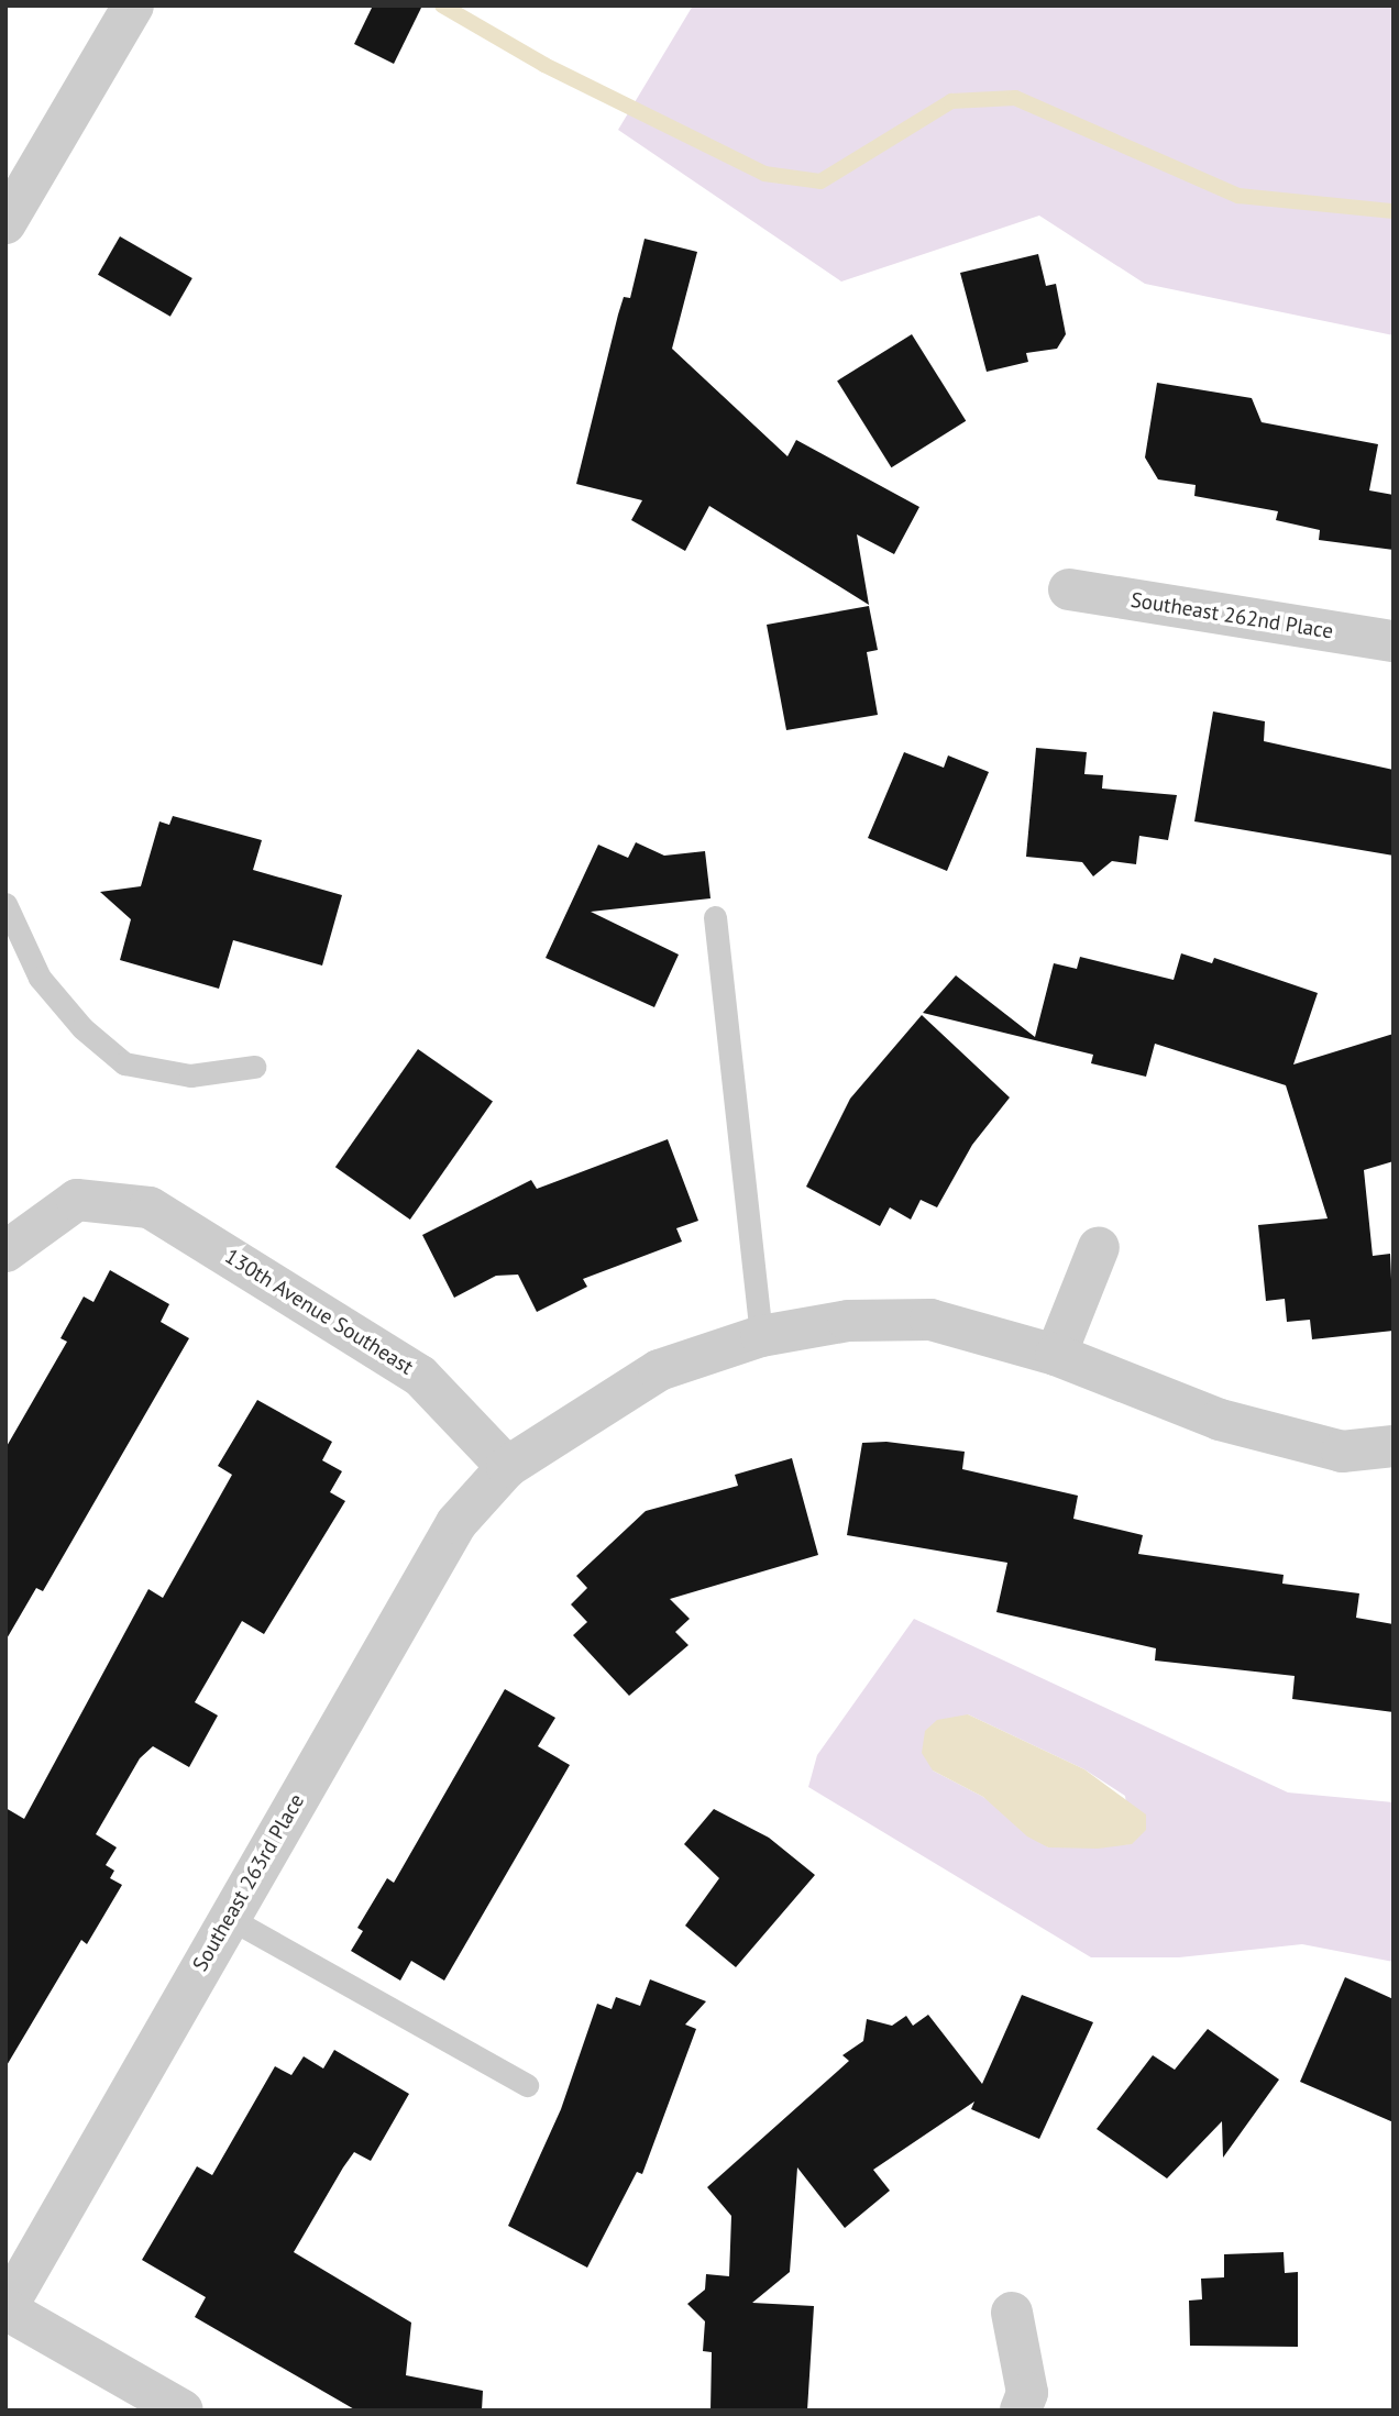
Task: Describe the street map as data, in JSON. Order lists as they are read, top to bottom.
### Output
{
  "streets": {
    "street": ["Southeast 262nd Place", "130th Avenue Southeast", "Southeast 263rd Place"]
  },
  "crossings": [
    ["130th Avenue Southeast", "Southeast 263rd Place"]
  ]
}
